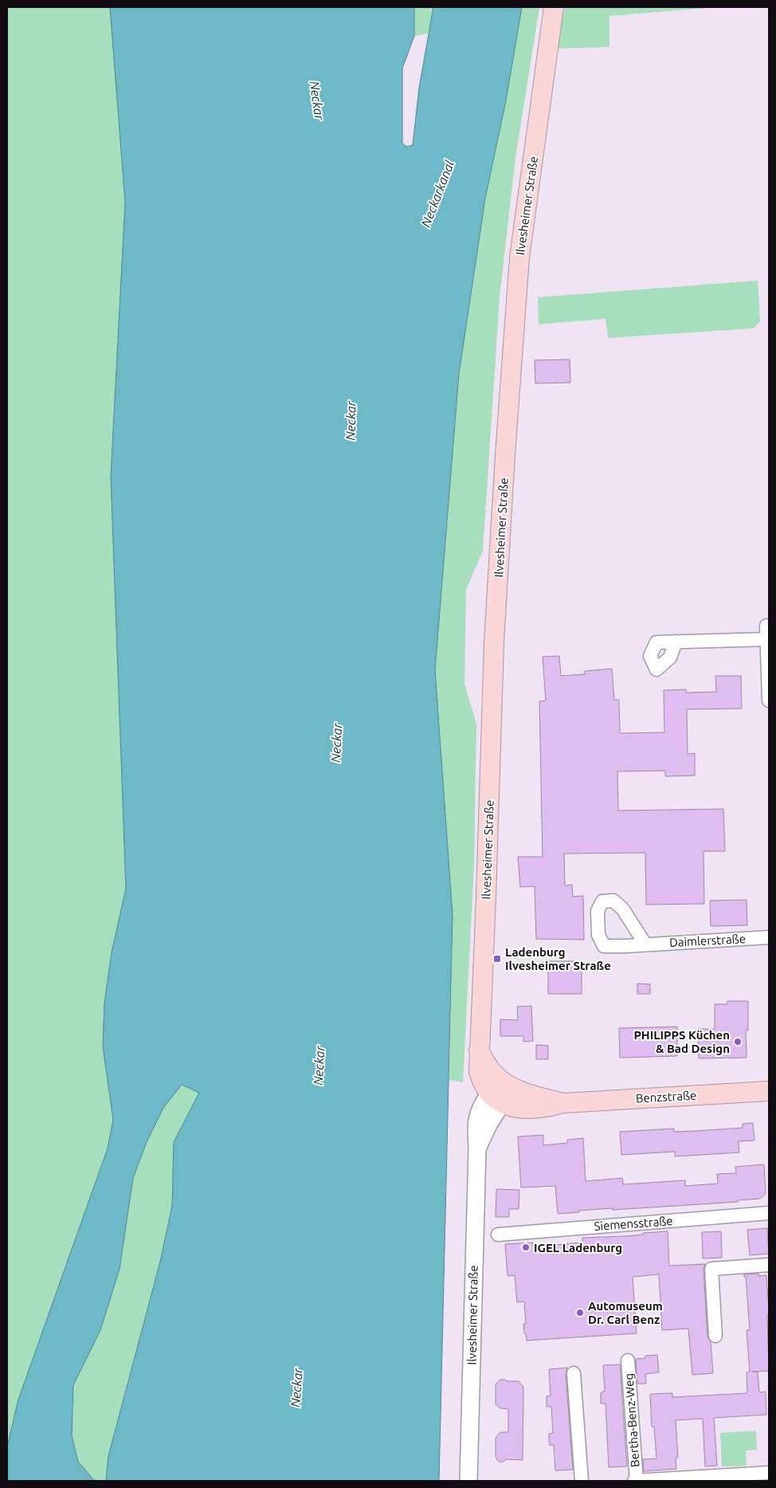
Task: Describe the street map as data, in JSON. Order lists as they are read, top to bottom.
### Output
{
  "streets": {
    "main road": ["Ilvesheimer Straße", "Benzstraße"],
    "street": ["Daimlerstraße", "Siemensstraße", "Bertha-Benz-Weg"]
  },
  "crossings": [
    ["Ilvesheimer Straße", "Benzstraße"]
  ],
  "water": ["Neckar", "Neckarkanal"],
  "places": {
    "transit": ["Ladenburg Ilvesheimer Straße"],
    "other": ["PHILIPPS Küchen & Bad Design", "IGEL Ladenburg", "Automuseum Dr. Carl Benz"]
  }
}
